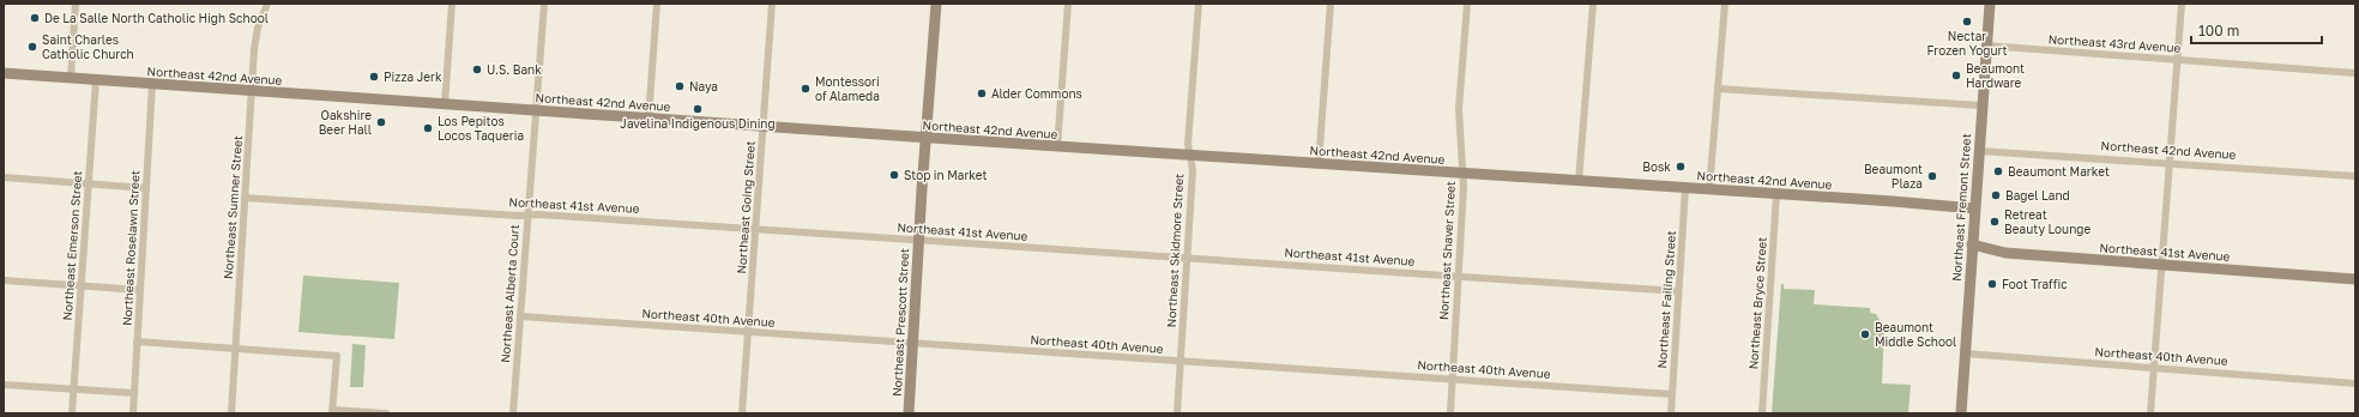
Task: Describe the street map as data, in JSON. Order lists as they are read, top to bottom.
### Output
{
  "streets": {
    "street": [
      "Northeast 43rd Avenue",
      "Northeast 42nd Avenue",
      "Northeast 41st Avenue",
      "Northeast Sumner Street",
      "Northeast Going Street",
      "Northeast Fremont Street",
      "Northeast Emerson Street",
      "Northeast Roselawn Street",
      "Northeast Skidmore Street",
      "Northeast Shaver Street",
      "Northeast Alberta Court",
      "Northeast Failing Street",
      "Northeast Bryce Street",
      "Northeast 40th Avenue",
      "Northeast Prescott Street"
    ]
  },
  "crossings": [
    ["Northeast 43rd Avenue", "Northeast Fremont Street"],
    ["Northeast 42nd Avenue", "Northeast Sumner Street"],
    ["Northeast 42nd Avenue", "Northeast Going Street"],
    ["Northeast 42nd Avenue", "Northeast Fremont Street"],
    ["Northeast 42nd Avenue", "Northeast Emerson Street"],
    ["Northeast 42nd Avenue", "Northeast Roselawn Street"],
    ["Northeast 42nd Avenue", "Northeast Skidmore Street"],
    ["Northeast 42nd Avenue", "Northeast Shaver Street"],
    ["Northeast 42nd Avenue", "Northeast Alberta Court"],
    ["Northeast 42nd Avenue", "Northeast Failing Street"],
    ["Northeast 42nd Avenue", "Northeast Bryce Street"],
    ["Northeast 42nd Avenue", "Northeast Prescott Street"],
    ["Northeast 41st Avenue", "Northeast Sumner Street"],
    ["Northeast 41st Avenue", "Northeast Going Street"],
    ["Northeast 41st Avenue", "Northeast Fremont Street"],
    ["Northeast 41st Avenue", "Northeast Skidmore Street"],
    ["Northeast 41st Avenue", "Northeast Shaver Street"],
    ["Northeast 41st Avenue", "Northeast Alberta Court"],
    ["Northeast 41st Avenue", "Northeast Failing Street"],
    ["Northeast 41st Avenue", "Northeast Prescott Street"],
    ["Northeast Going Street", "Northeast 40th Avenue"],
    ["Northeast Fremont Street", "Northeast 40th Avenue"],
    ["Northeast Skidmore Street", "Northeast 40th Avenue"],
    ["Northeast Shaver Street", "Northeast 40th Avenue"],
    ["Northeast Alberta Court", "Northeast 40th Avenue"],
    ["Northeast Failing Street", "Northeast 40th Avenue"],
    ["Northeast 40th Avenue", "Northeast Prescott Street"]
  ],
  "places": [
    "De La Salle North Catholic High School",
    "Nectar Frozen Yogurt",
    "Saint Charles Catholic Church",
    "U.S. Bank",
    "Beaumont Hardware",
    "Pizza Jerk",
    "Naya",
    "Montessori of Alameda",
    "Alder Commons",
    "Javelina Indigenous Dining",
    "Oakshire Beer Hall",
    "Los Pepitos Locos Taqueria",
    "Bosk",
    "Beaumont Market",
    "Stop in Market",
    "Beaumont Plaza",
    "Bagel Land",
    "Retreat Beauty Lounge",
    "Foot Traffic",
    "Beaumont Middle School"
  ],
  "scale_bar": "100 m"
}
